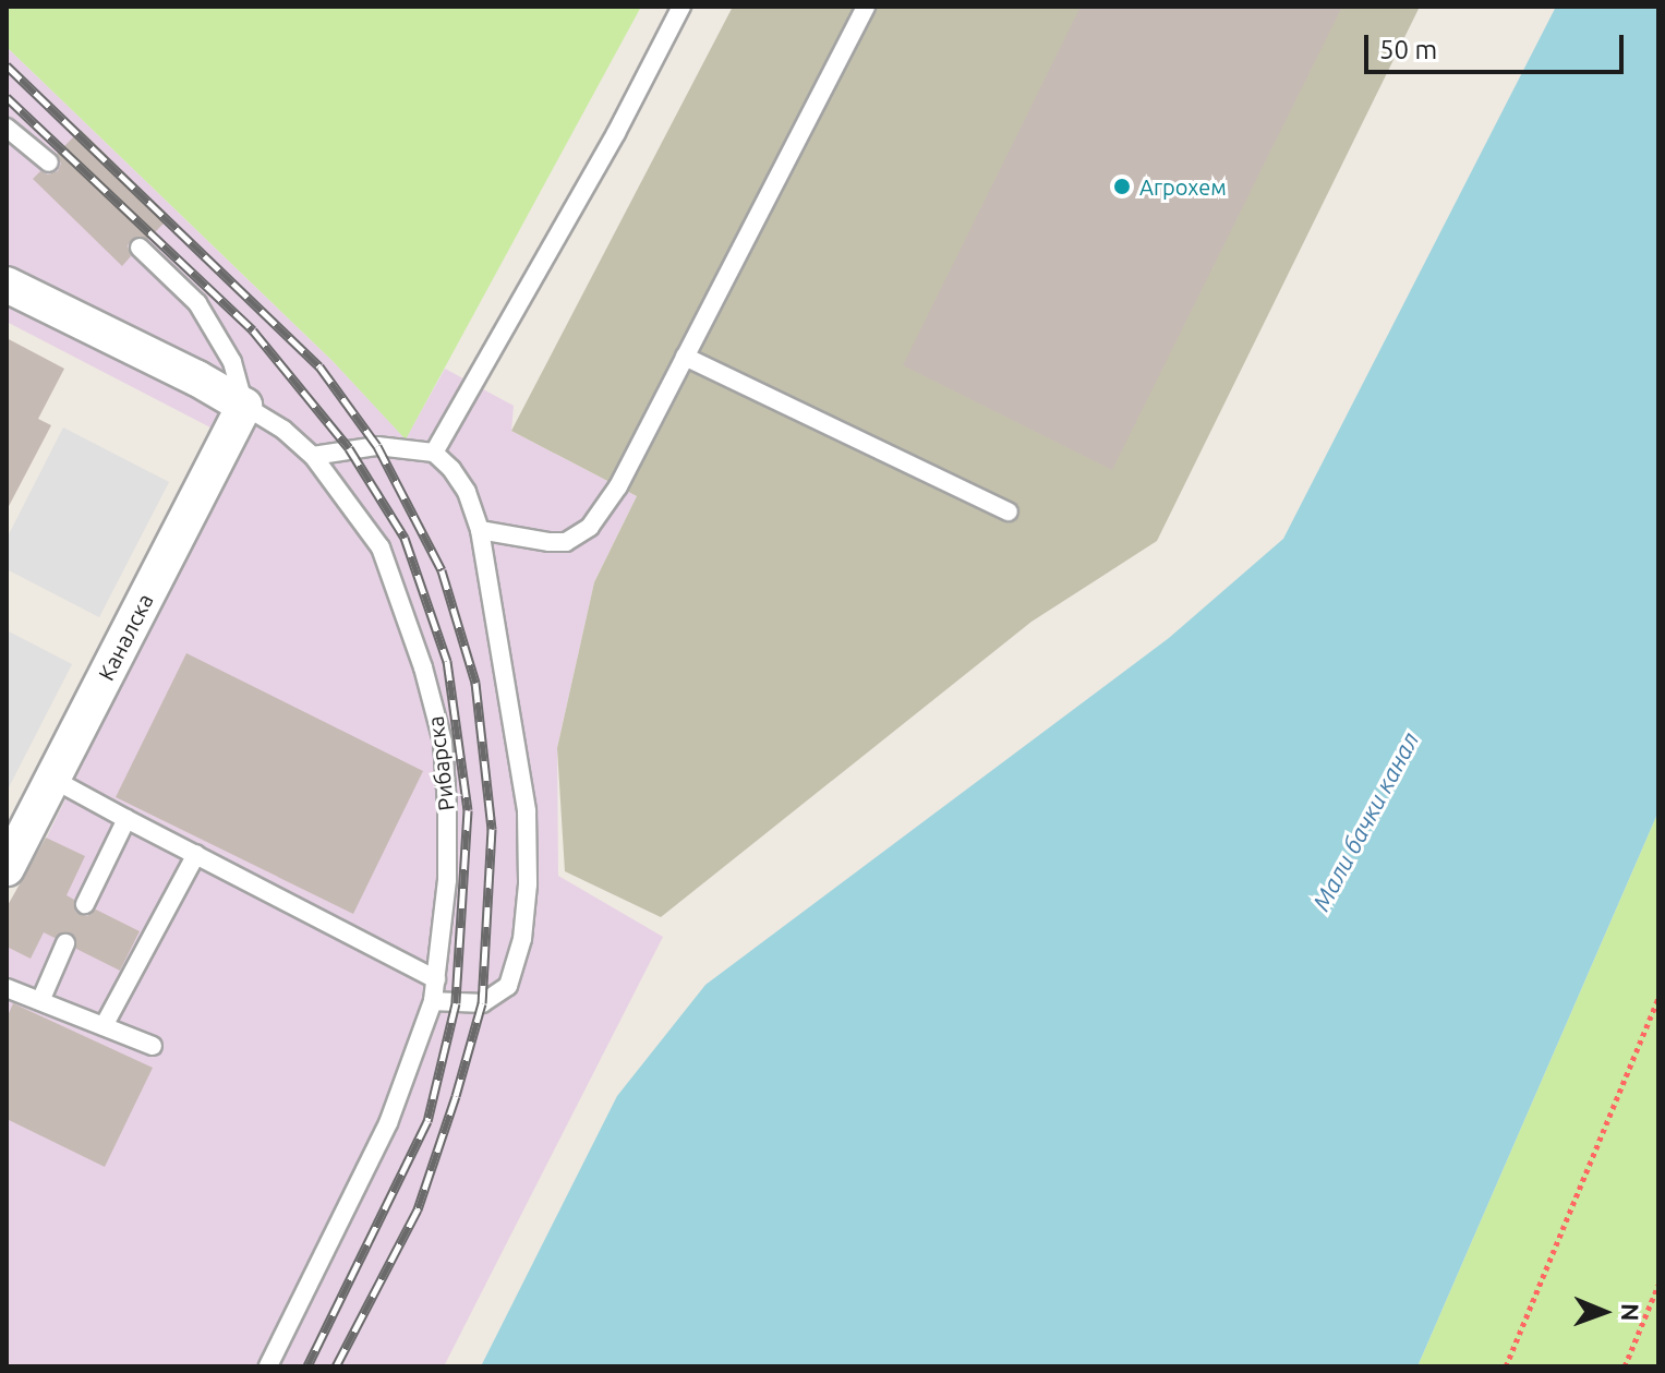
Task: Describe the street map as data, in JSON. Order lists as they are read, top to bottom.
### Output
{
  "streets": {
    "street": ["Каналска", "Рибарска"]
  },
  "crossings": [
    ["Каналска", "Рибарска"]
  ],
  "water": ["Мали бачки канал"],
  "places": ["Агрохем"],
  "scale_bar": "50 m",
  "north": "right"
}
